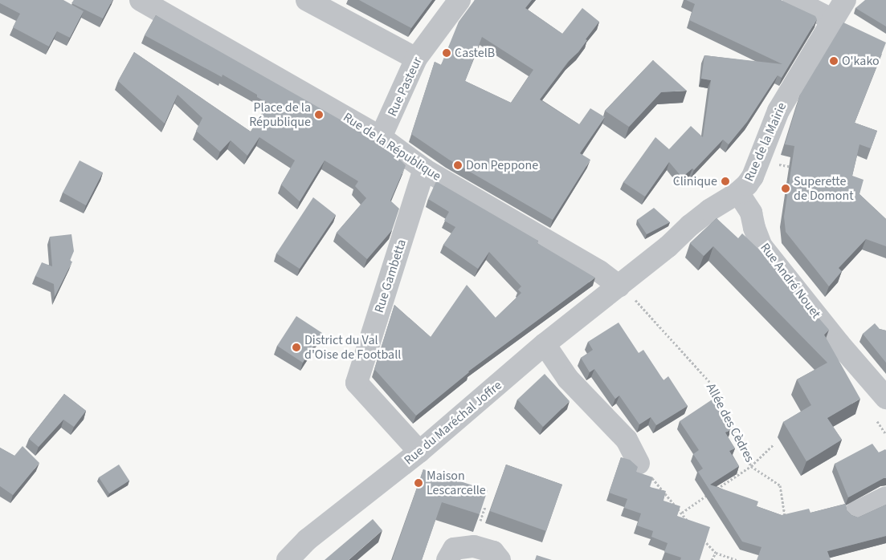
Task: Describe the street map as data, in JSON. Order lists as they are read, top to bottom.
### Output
{
  "streets": {
    "street": [
      "Rue Pasteur",
      "Rue de la Mairie",
      "Rue de la République",
      "Rue Gambetta",
      "Rue André Nouet",
      "Rue du Maréchal Joffre"
    ],
    "path": ["Allée des Cèdres"]
  },
  "crossings": [
    ["Rue Pasteur", "Rue de la République"],
    ["Rue de la Mairie", "Rue de la République"],
    ["Rue de la Mairie", "Rue André Nouet"],
    ["Rue de la Mairie", "Rue du Maréchal Joffre"],
    ["Rue de la Mairie", "Allée des Cèdres"],
    ["Rue de la République", "Rue Gambetta"],
    ["Rue de la République", "Rue du Maréchal Joffre"],
    ["Rue de la République", "Allée des Cèdres"],
    ["Rue Gambetta", "Rue du Maréchal Joffre"],
    ["Rue du Maréchal Joffre", "Allée des Cèdres"]
  ],
  "places": [
    "CastelB",
    "O'kako",
    "Place de la République",
    "Don Peppone",
    "Clinique",
    "Superette de Domont",
    "District du Val d'Oise de Football",
    "Maison Lescarcelle"
  ]
}
